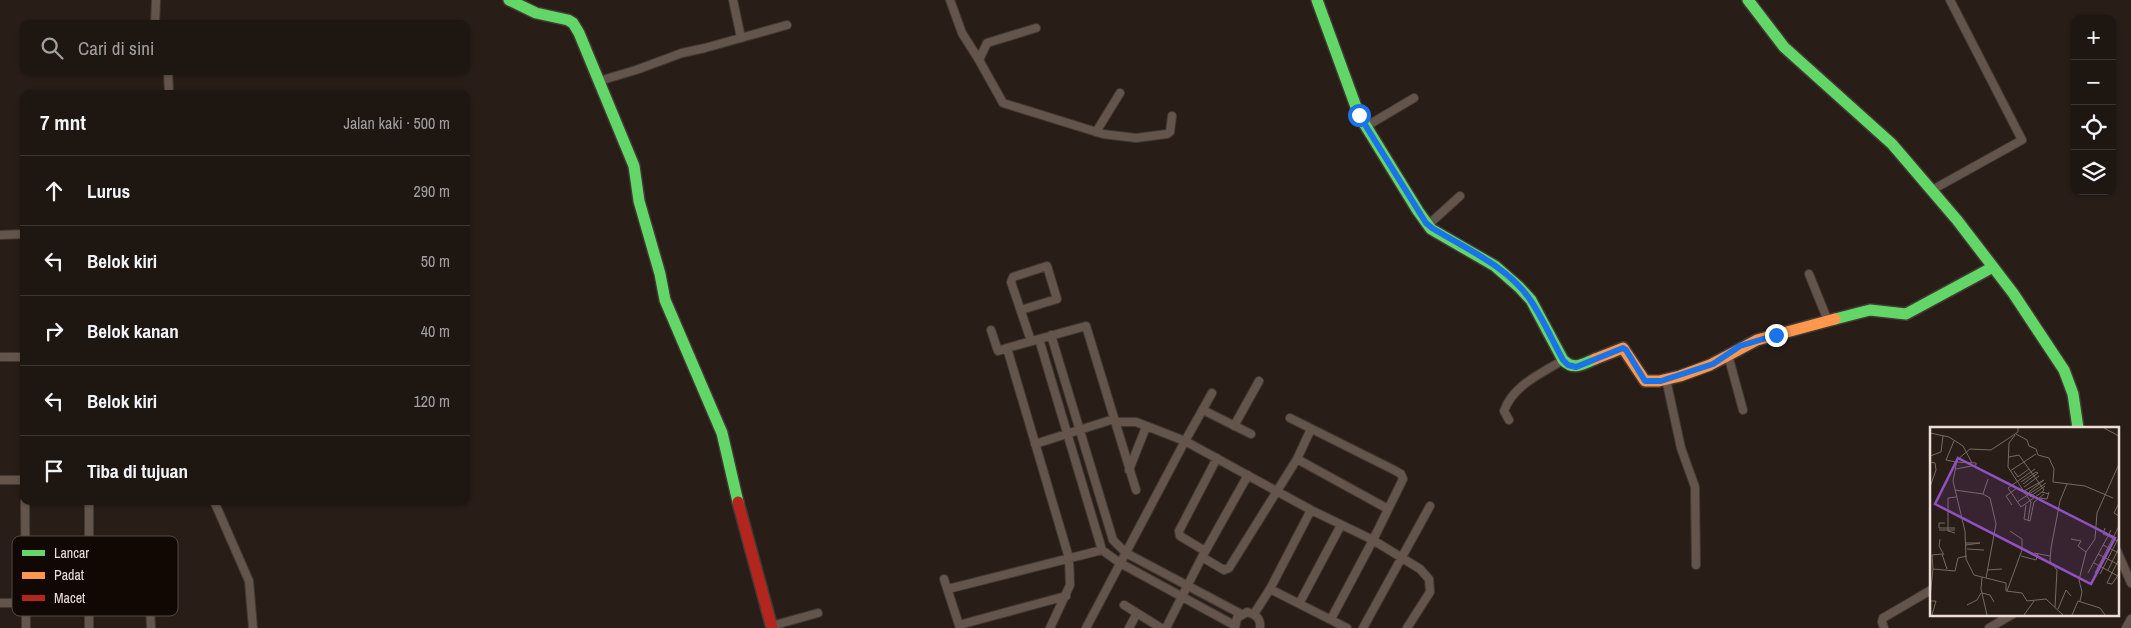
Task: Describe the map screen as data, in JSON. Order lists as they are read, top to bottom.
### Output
{
  "legend": ["Lancar", "Padat", "Macet"],
  "page": {
    "map_buttons": ["+", "−"],
    "search": "Cari di sini",
    "heading": ["7 mnt", "Jalan kaki · 500 m"],
    "list": [
      ["Lurus", "290 m"],
      ["Belok kiri", "50 m"],
      ["Belok kanan", "40 m"],
      ["Belok kiri", "120 m"],
      "Tiba di tujuan"
    ]
  }
}
